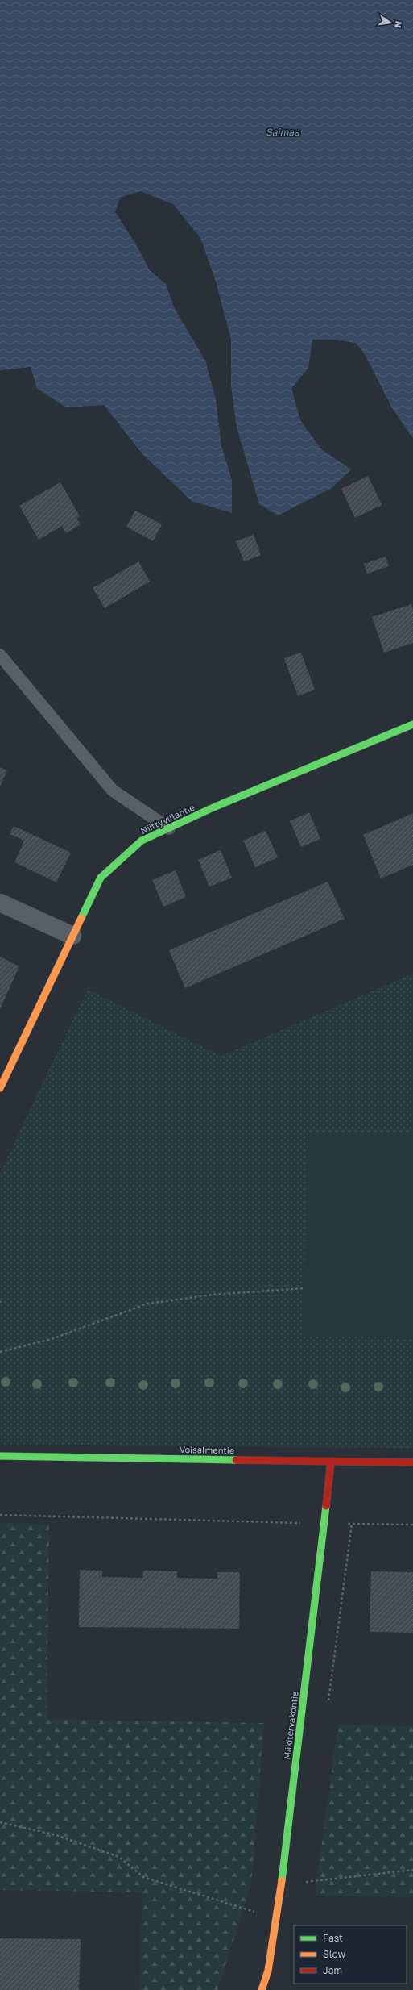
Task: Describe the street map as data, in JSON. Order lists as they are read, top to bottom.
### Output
{
  "streets": {
    "street": ["Niittyvillantie", "Voisalmentie", "Mäkitervakontie"]
  },
  "crossings": [
    ["Voisalmentie", "Mäkitervakontie"]
  ],
  "water": ["Saimaa"],
  "legend": ["Fast", "Slow", "Jam"],
  "north": "right"
}
